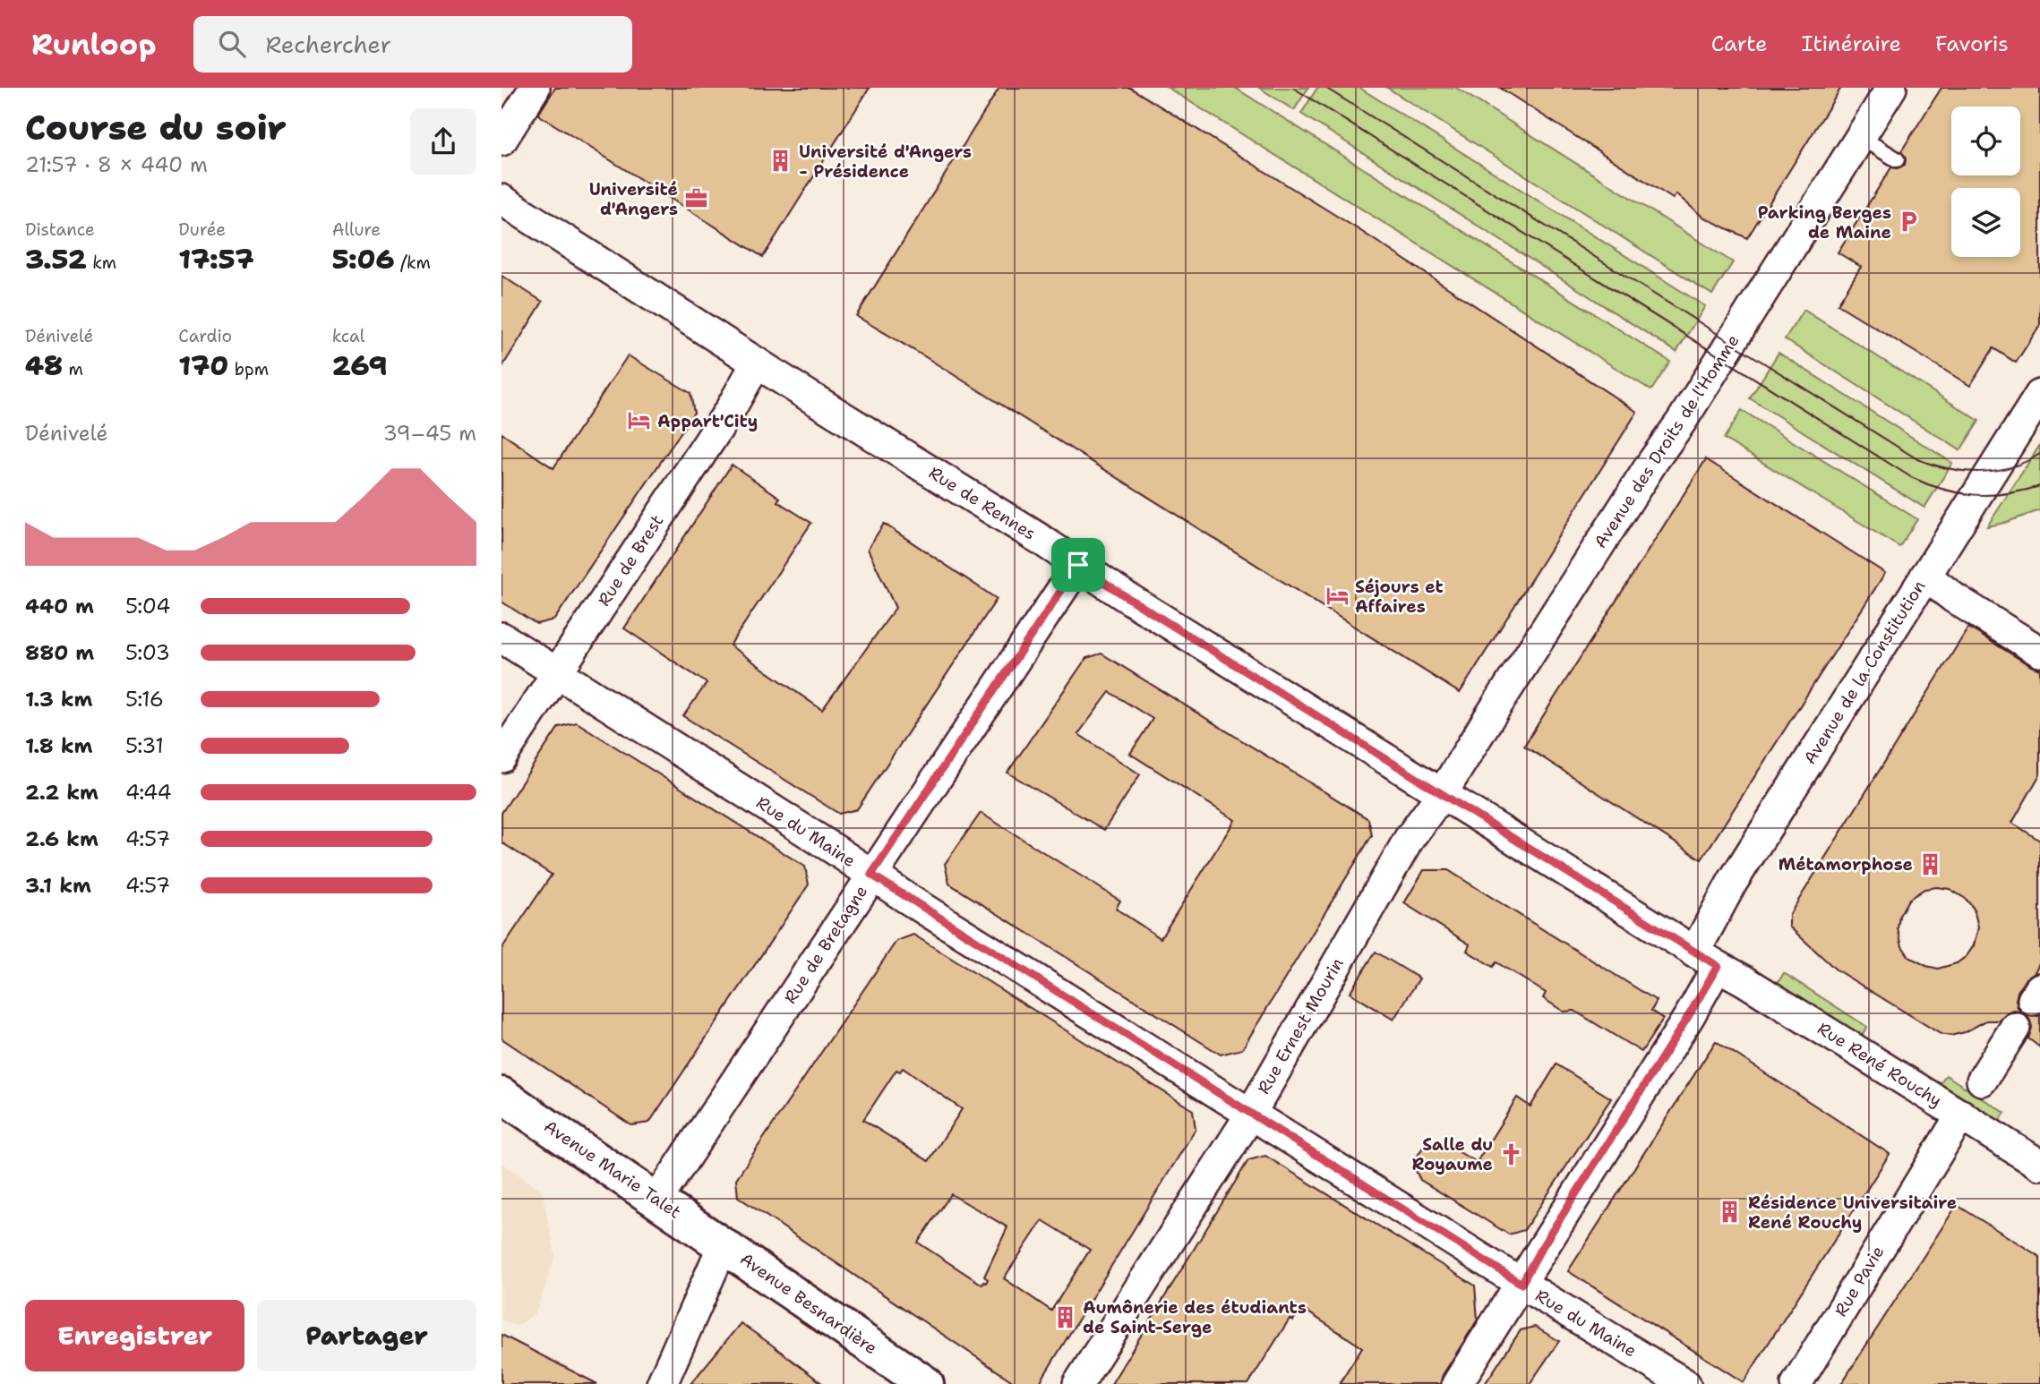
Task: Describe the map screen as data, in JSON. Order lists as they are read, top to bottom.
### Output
{
  "streets": {
    "main road": ["Avenue Marie Talet", "Avenue Besnardière"],
    "street": [
      "Avenue des Droits de l'Homme",
      "Rue de Rennes",
      "Rue de Brest",
      "Avenue de la Constitution",
      "Rue du Maine",
      "Rue de Bretagne",
      "Rue Ernest Mourin",
      "Rue René Rouchy",
      "Rue Pavie"
    ]
  },
  "crossings": [
    ["Avenue des Droits de l'Homme", "Rue de Rennes"],
    ["Avenue des Droits de l'Homme", "Rue Ernest Mourin"],
    ["Rue de Rennes", "Rue de Brest"],
    ["Rue de Rennes", "Avenue de la Constitution"],
    ["Rue de Rennes", "Rue de Bretagne"],
    ["Rue de Rennes", "Rue Ernest Mourin"],
    ["Rue de Rennes", "Rue René Rouchy"],
    ["Rue de Brest", "Rue du Maine"],
    ["Avenue de la Constitution", "Rue du Maine"],
    ["Avenue de la Constitution", "Rue René Rouchy"],
    ["Rue du Maine", "Rue de Bretagne"],
    ["Rue du Maine", "Rue Ernest Mourin"],
    ["Rue de Bretagne", "Avenue Marie Talet"],
    ["Rue René Rouchy", "Rue Pavie"],
    ["Avenue Marie Talet", "Avenue Besnardière"]
  ],
  "places": {
    "building": [
      "Université d'Angers - Présidence",
      "Métamorphose",
      "Résidence Universitaire René Rouchy",
      "Aumônerie des étudiants de Saint-Serge"
    ],
    "office": ["Université d'Angers"],
    "parking": ["Parking Berges de Maine"],
    "hotel": ["Appart'City", "Séjours et Affaires"],
    "church": ["Salle du Royaume"]
  },
  "page": {
    "header": "Runloop",
    "search": "Rechercher",
    "nav": ["Carte", "Itinéraire", "Favoris"],
    "heading": ["Course du soir", "21:57 · 8 × 440 m"],
    "stats": [
      ["Distance", "3.52 km"],
      ["Durée", "17:57"],
      ["Allure", "5:06 /km"],
      ["Dénivelé", "48 m"],
      ["Cardio", "170 bpm"],
      ["kcal", "269"]
    ],
    "chart": ["Dénivelé", "39–45 m"],
    "list": [
      {
        "name": "440 m",
        "note": "5:04"
      },
      {
        "name": "880 m",
        "note": "5:03"
      },
      {
        "name": "1.3 km",
        "note": "5:16"
      },
      {
        "name": "1.8 km",
        "note": "5:31"
      },
      {
        "name": "2.2 km",
        "note": "4:44"
      },
      {
        "name": "2.6 km",
        "note": "4:57"
      },
      {
        "name": "3.1 km",
        "note": "4:57"
      }
    ],
    "buttons": ["Enregistrer", "Partager"]
  }
}
